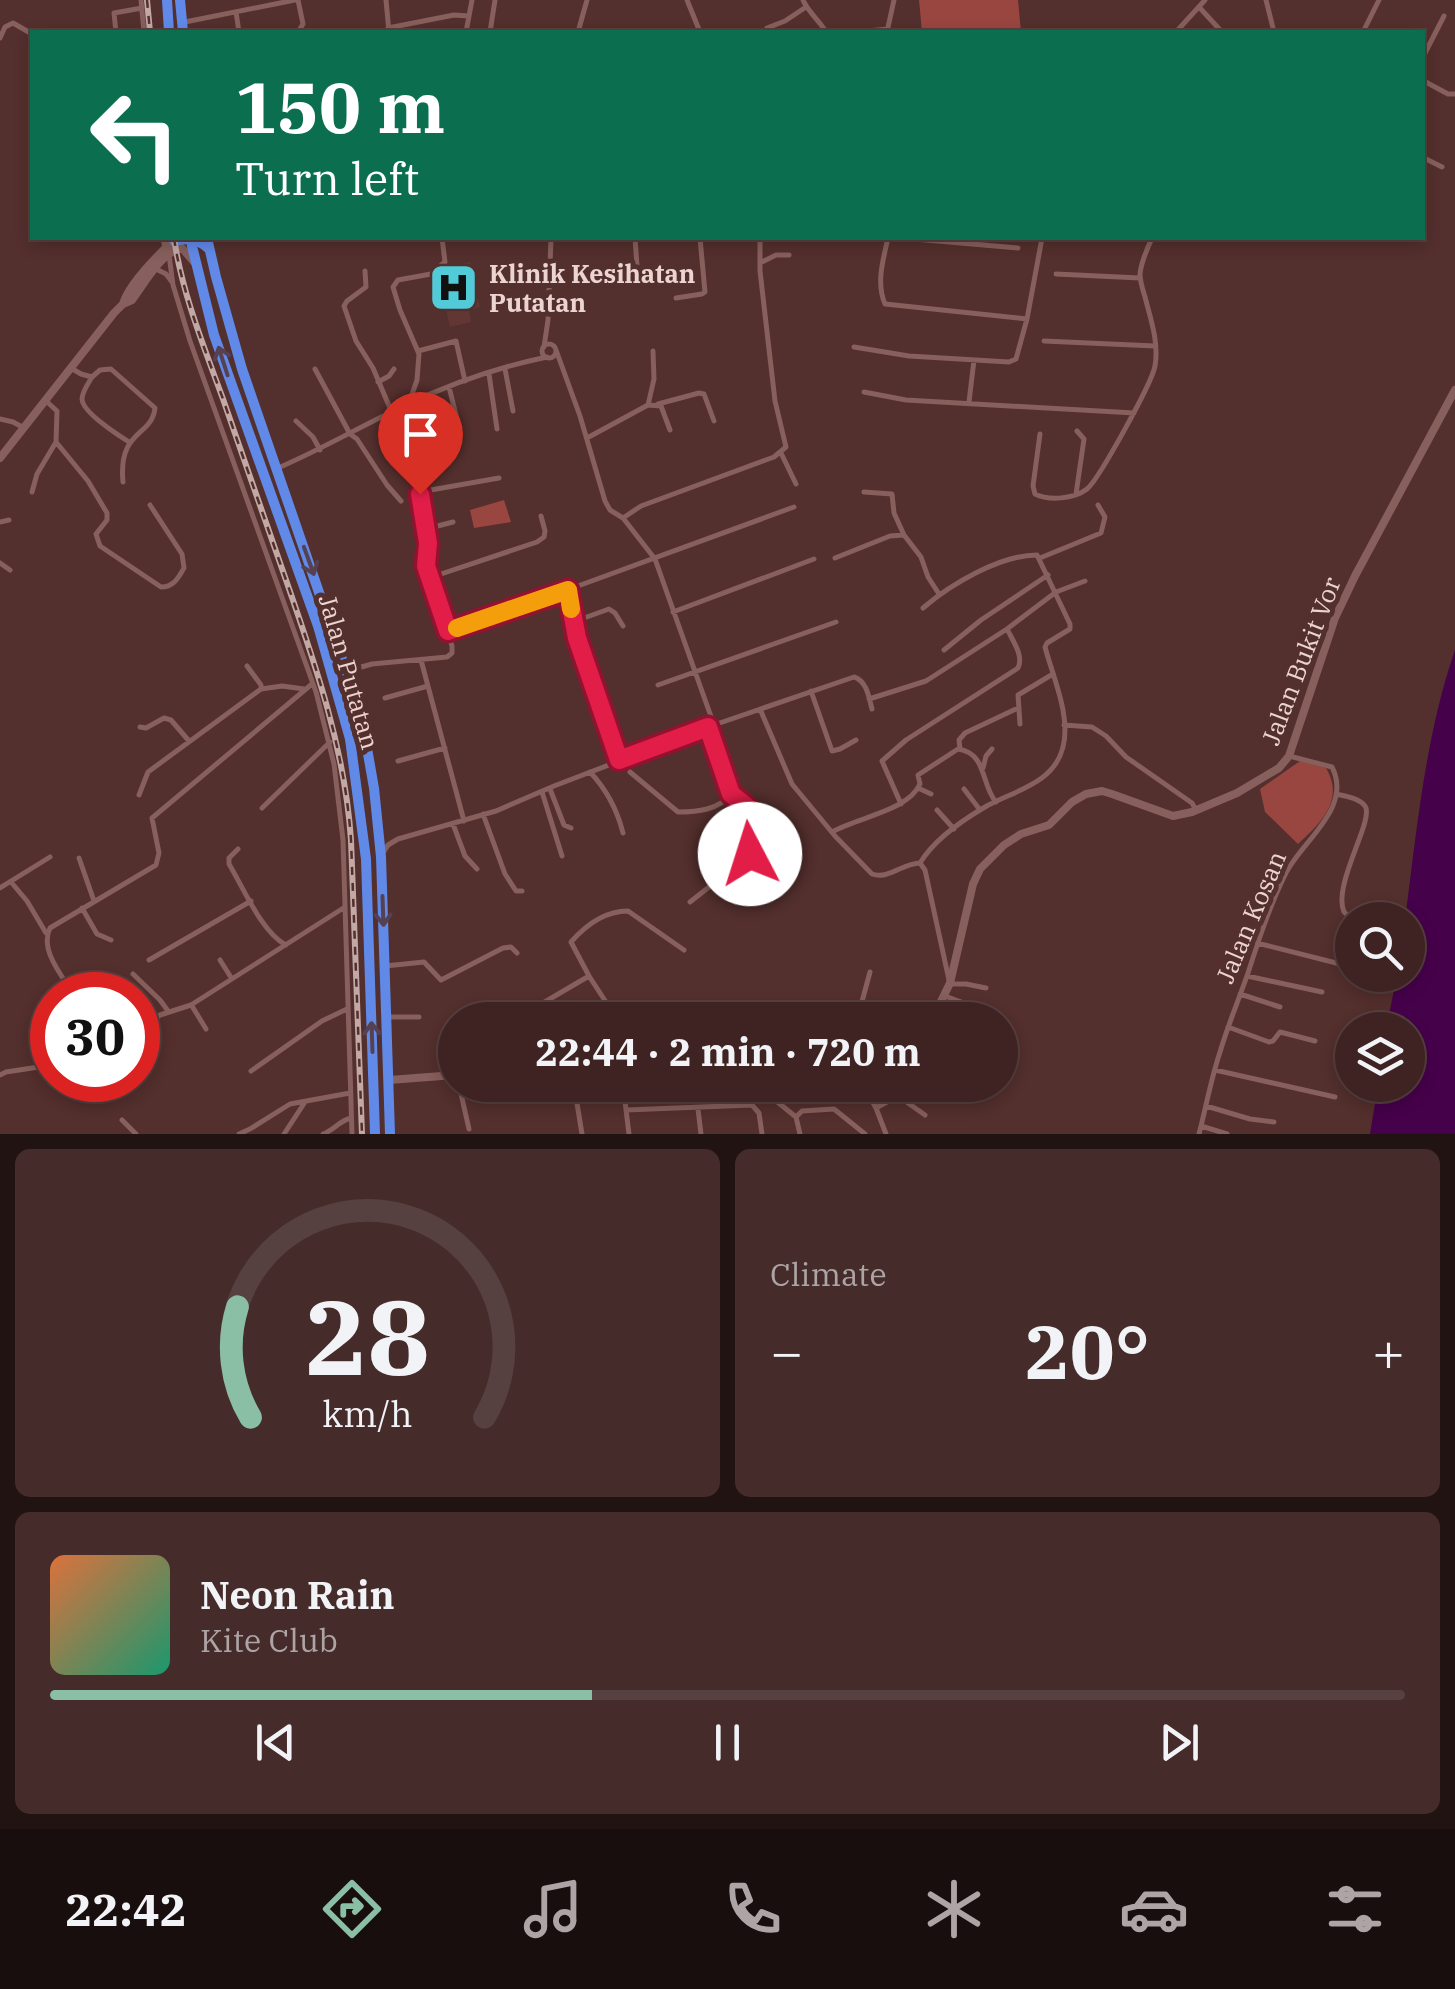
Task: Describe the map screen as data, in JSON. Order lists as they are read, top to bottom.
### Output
{
  "streets": {
    "highway": ["Jalan Putatan"],
    "street": ["Jalan Bukit Vor", "Jalan Kosan"]
  },
  "places": {
    "hospital": ["Klinik Kesihatan Putatan"]
  },
  "page": {
    "turn": ["150 m", "Turn left"],
    "limit": "30",
    "trip": "22:44 · 2 min · 720 m",
    "tile": "Climate",
    "heat": ["−", "20°", "+"],
    "song": ["Neon Rain", "Kite Club"],
    "tabs": "22:42",
    "gauge": ["28", "km/h"]
  }
}
